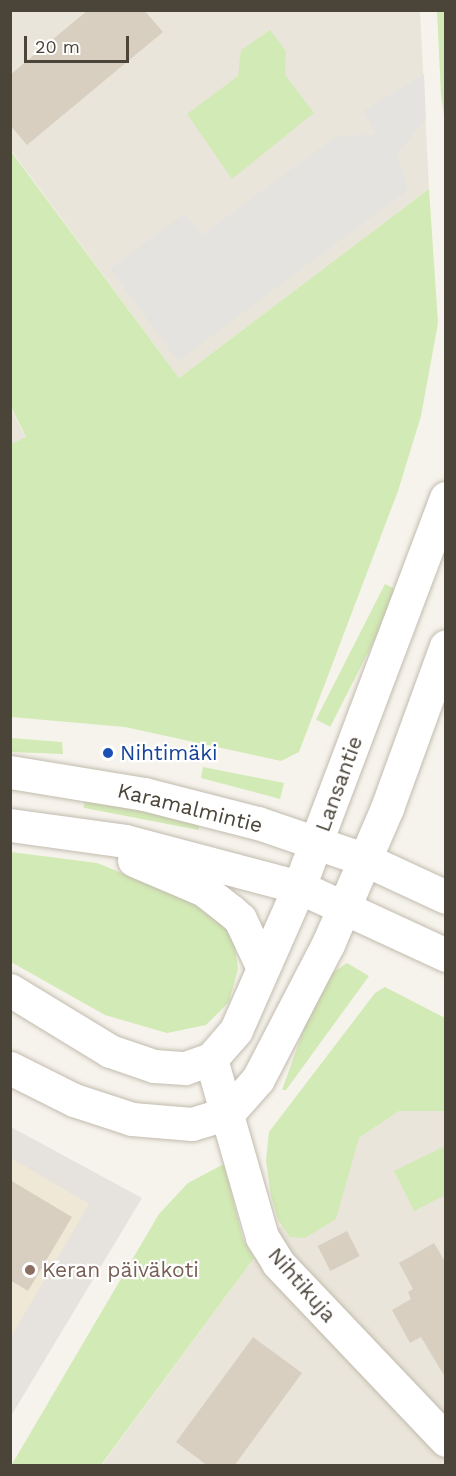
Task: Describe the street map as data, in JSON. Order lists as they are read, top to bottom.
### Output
{
  "streets": {
    "street": ["Lansantie", "Karamalmintie", "Nihtikuja"]
  },
  "crossings": [
    ["Lansantie", "Karamalmintie"],
    ["Lansantie", "Nihtikuja"]
  ],
  "places": ["Nihtimäki", "Keran päiväkoti"],
  "scale_bar": "20 m"
}
